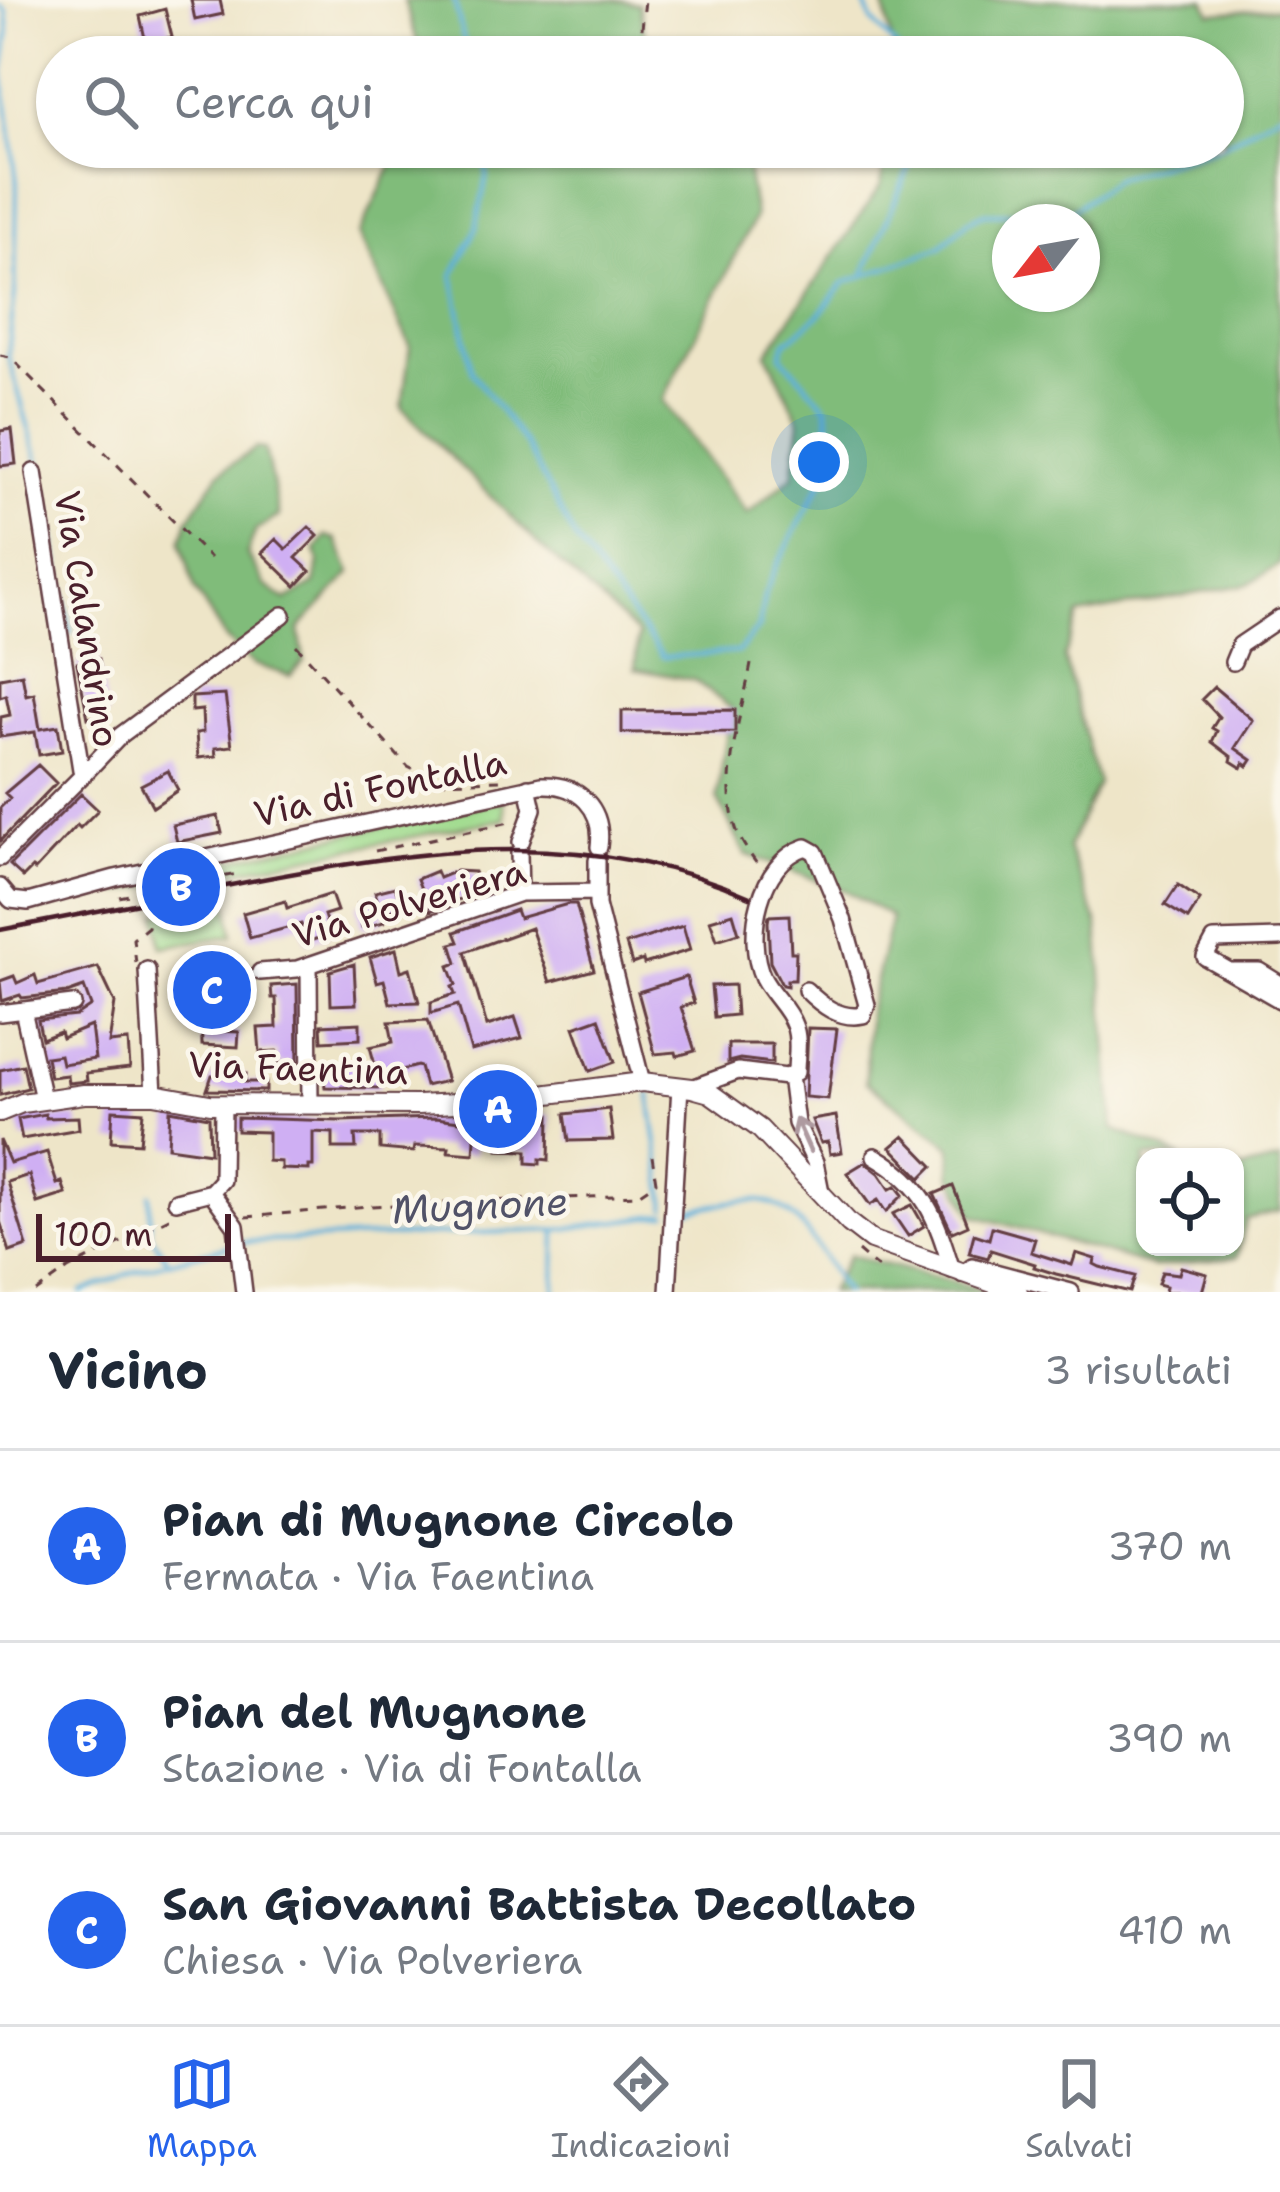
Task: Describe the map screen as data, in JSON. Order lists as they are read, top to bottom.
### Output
{
  "streets": {
    "main road": ["Via Faentina"],
    "street": ["Via Calandrino", "Via di Fontalla", "Via Polveriera"]
  },
  "crossings": [
    ["Via di Fontalla", "Via Polveriera"]
  ],
  "water": ["Mugnone"],
  "scale_bar": "100 m",
  "north": "bottom left",
  "page": {
    "search": "Cerca qui",
    "pins": ["B", "C", "A"],
    "scale": "100 m",
    "heading": ["Vicino", "3 risultati"],
    "list": [
      {
        "mark": "A",
        "name": "Pian di Mugnone Circolo",
        "note": "Fermata · Via Faentina",
        "value": "370 m"
      },
      {
        "mark": "B",
        "name": "Pian del Mugnone",
        "note": "Stazione · Via di Fontalla",
        "value": "390 m"
      },
      {
        "mark": "C",
        "name": "San Giovanni Battista Decollato",
        "note": "Chiesa · Via Polveriera",
        "value": "410 m"
      }
    ],
    "nav": ["Mappa", "Indicazioni", "Salvati"]
  }
}
